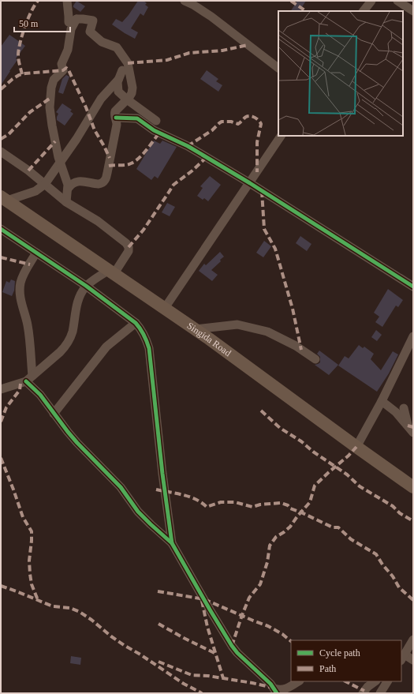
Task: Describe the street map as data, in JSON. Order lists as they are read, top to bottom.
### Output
{
  "streets": {
    "highway": ["Singida Road"]
  },
  "legend": ["Cycle path", "Path"],
  "scale_bar": "50 m"
}
